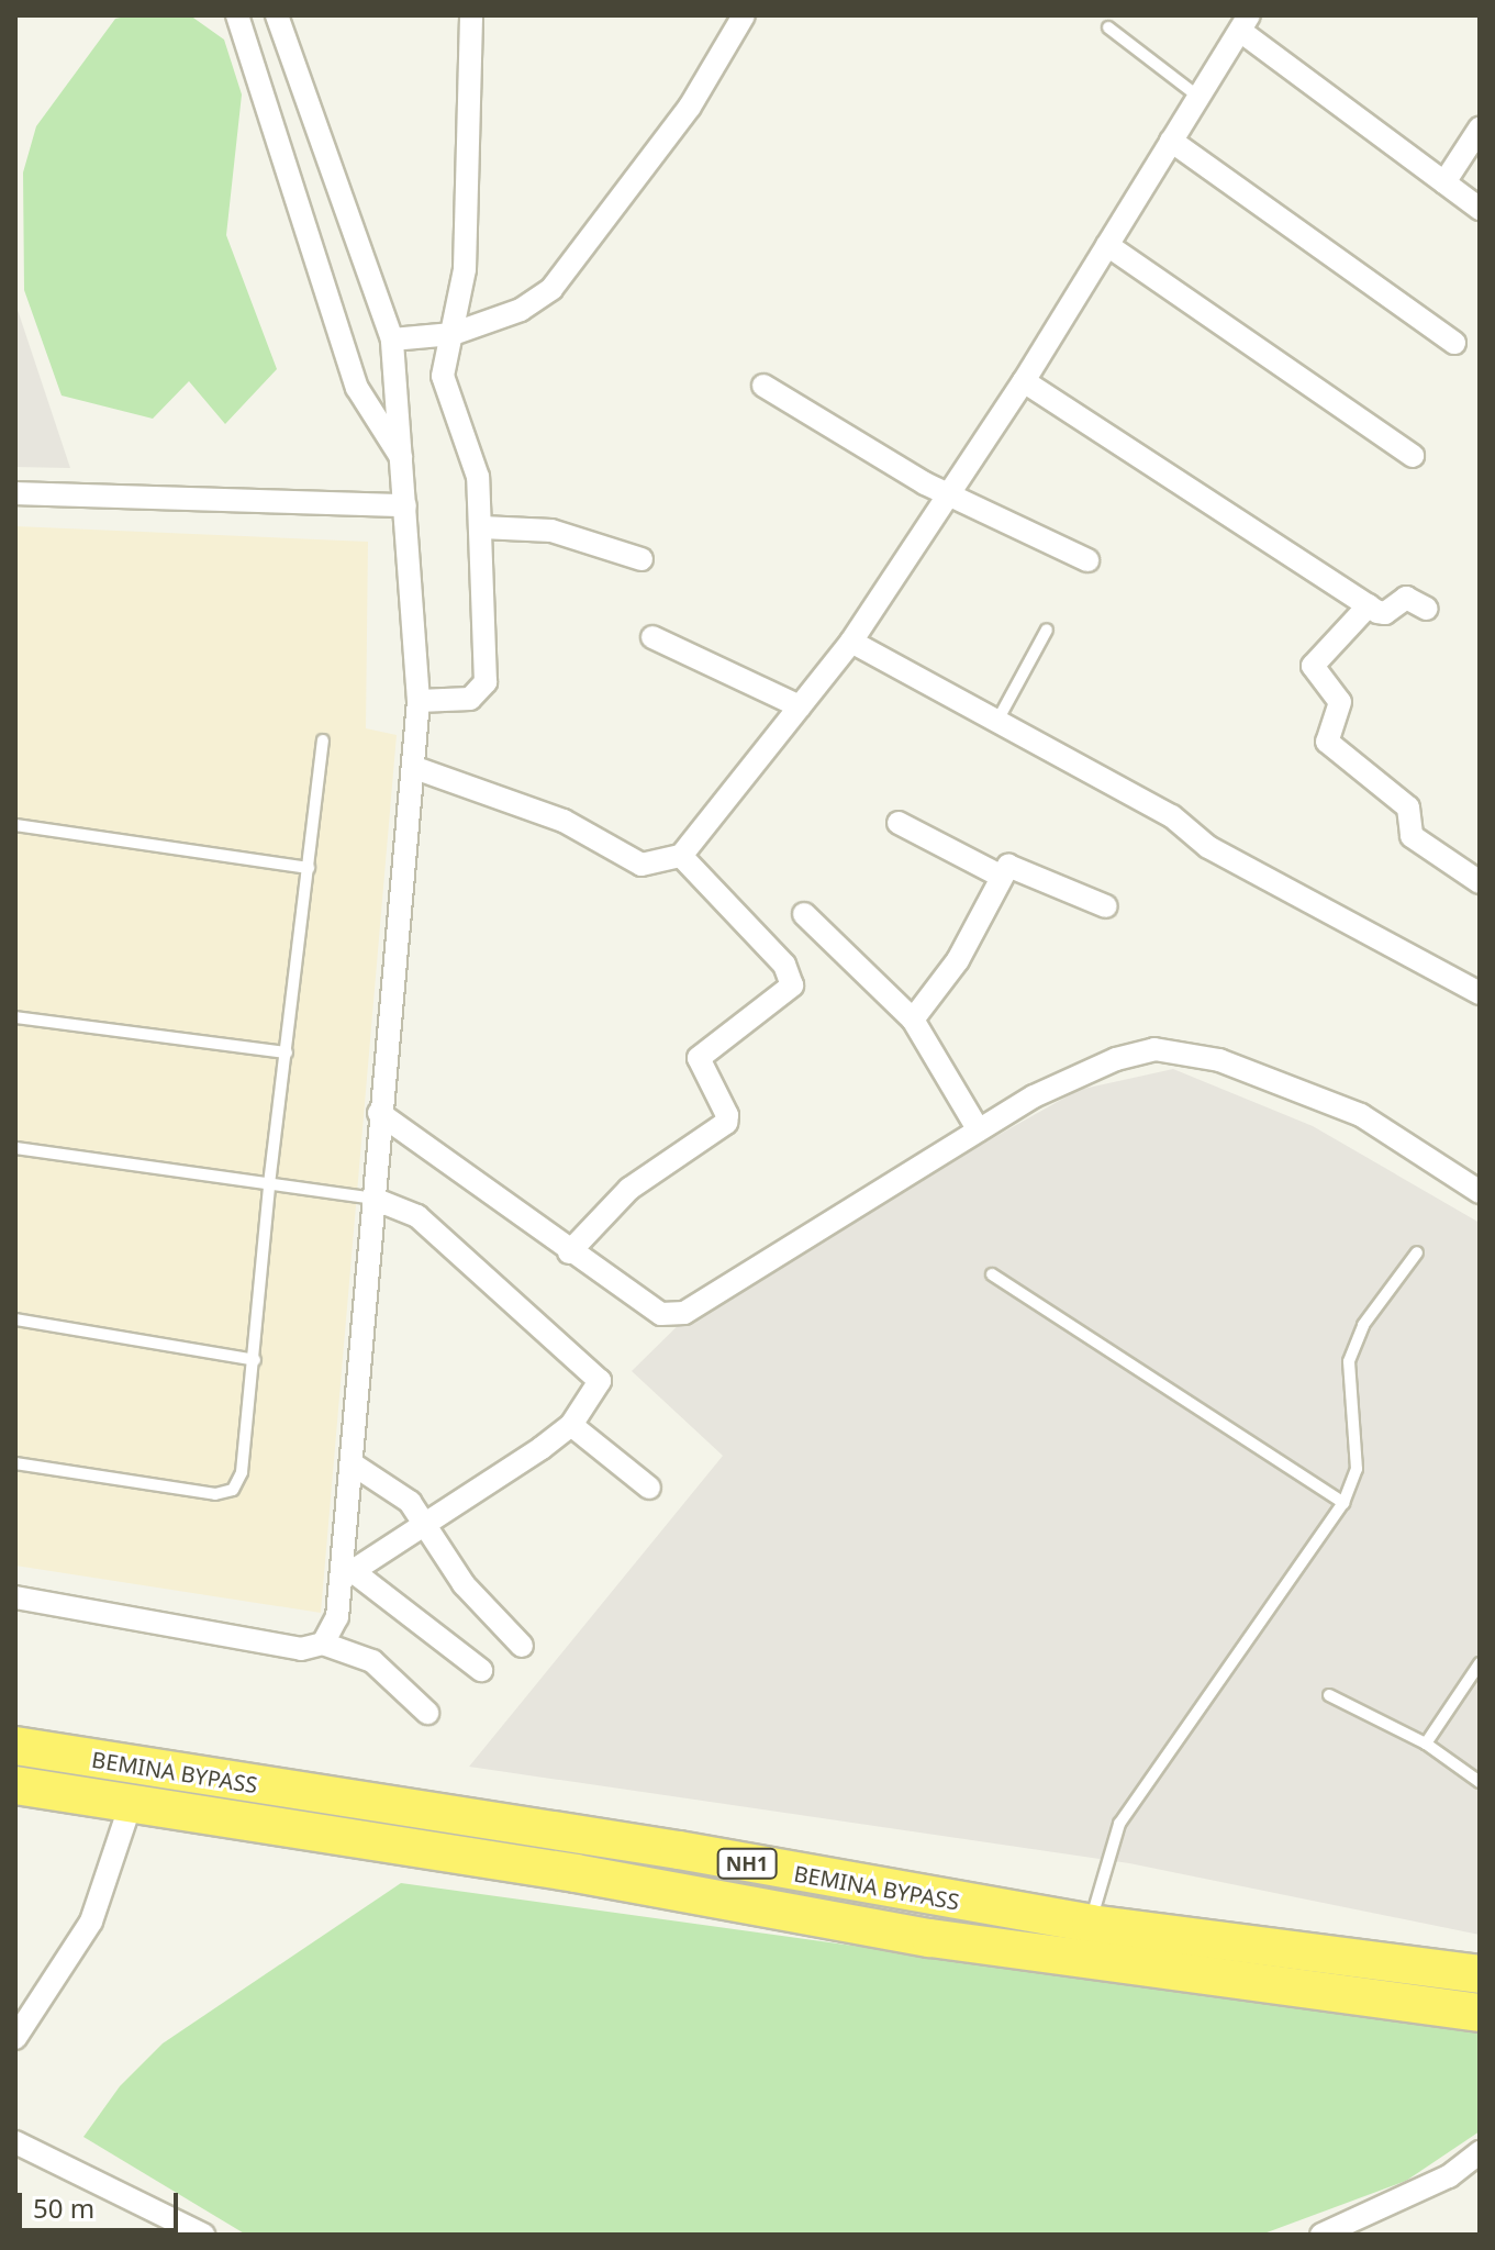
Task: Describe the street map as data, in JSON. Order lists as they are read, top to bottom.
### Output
{
  "streets": {
    "highway": ["BEMINA BYPASS", "NH1"]
  },
  "scale_bar": "50 m"
}
